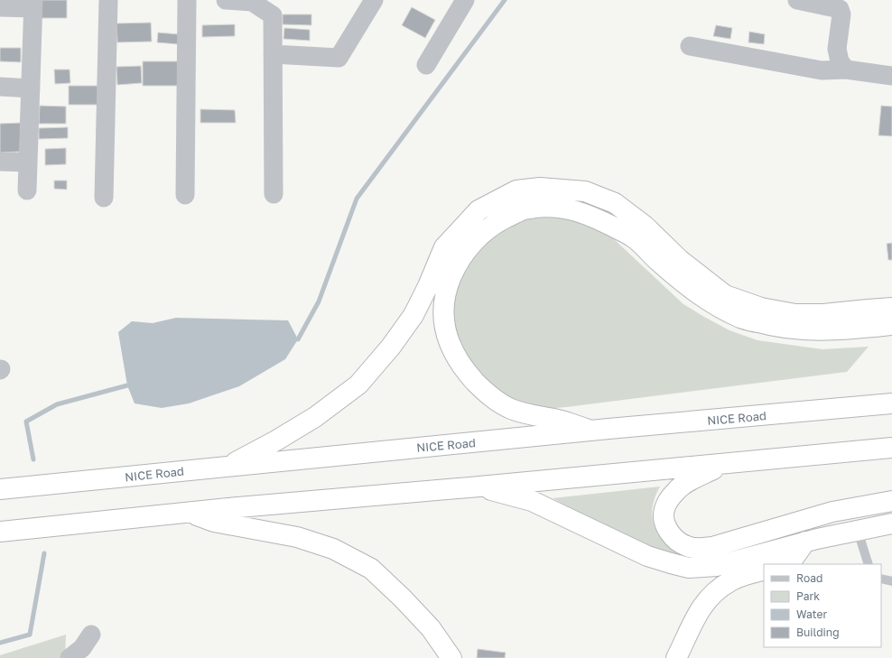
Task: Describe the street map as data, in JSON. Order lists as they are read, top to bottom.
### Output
{
  "streets": {
    "highway": ["NICE Road"]
  },
  "legend": [
    "Road",
    "Park",
    "Water",
    "Building"
  ]
}
